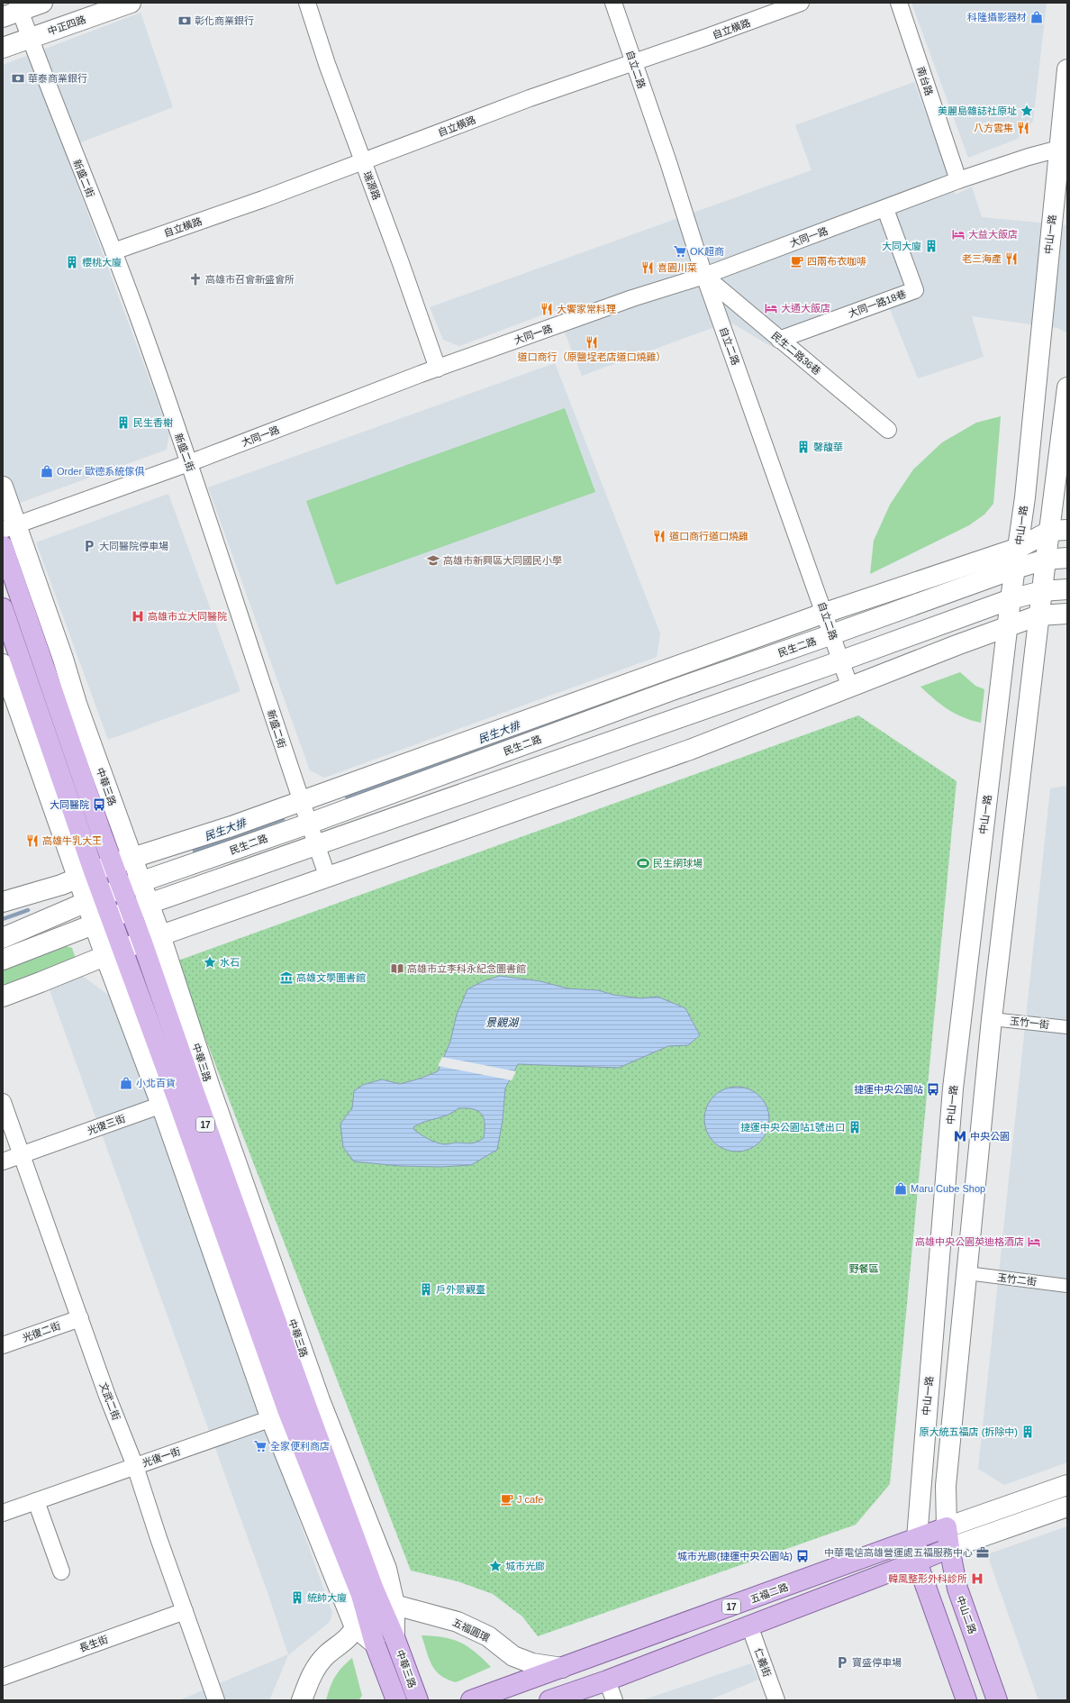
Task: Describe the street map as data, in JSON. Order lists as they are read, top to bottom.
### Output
{
  "streets": {
    "main road": [
      "中正四路",
      "中山一路",
      "民生二路",
      "中華三路",
      "17",
      "五福二路",
      "中山二路",
      "五福圓環"
    ],
    "street": [
      "自立橫路",
      "自立二路",
      "南台路",
      "新盛二街",
      "瑞源路",
      "大同一路",
      "大同一路18巷",
      "民生二路36巷",
      "玉竹一街",
      "光復三街",
      "玉竹二街",
      "光復二街",
      "文武二街",
      "光復一街",
      "長生街",
      "仁義街"
    ]
  },
  "crossings": [
    ["中正四路", "新盛二街"],
    ["自立橫路", "自立二路"],
    ["自立橫路", "新盛二街"],
    ["自立橫路", "瑞源路"],
    ["自立二路", "大同一路"],
    ["自立二路", "民生二路36巷"],
    ["自立二路", "民生二路"],
    ["南台路", "大同一路"],
    ["新盛二街", "大同一路"],
    ["新盛二街", "民生二路"],
    ["瑞源路", "大同一路"],
    ["中山一路", "大同一路"],
    ["中山一路", "民生二路"],
    ["中山一路", "17"],
    ["中山一路", "五福二路"],
    ["大同一路", "大同一路18巷"],
    ["大同一路", "民生二路36巷"],
    ["大同一路", "中華三路"],
    ["大同一路18巷", "民生二路36巷"],
    ["民生二路", "中華三路"],
    ["中華三路", "光復三街"],
    ["中華三路", "光復一街"],
    ["中華三路", "五福圓環"],
    ["光復三街", "文武二街"],
    ["17", "中山二路"],
    ["17", "仁義街"],
    ["光復二街", "文武二街"],
    ["文武二街", "光復一街"],
    ["文武二街", "長生街"],
    ["五福二路", "中山二路"],
    ["五福二路", "五福圓環"]
  ],
  "water": ["民生大排", "景觀湖"],
  "parks": ["野餐區"],
  "places": {
    "shop": [
      "科隆攝影器材",
      "Order 歐德系統傢俱",
      "小北百貨",
      "Maru Cube Shop"
    ],
    "bank": ["彰化商業銀行", "華泰商業銀行"],
    "place": ["美麗島雜誌社原址", "水石", "城市光廊"],
    "restaurant": [
      "八方雲集",
      "老三海產",
      "喜園川菜",
      "大饗家常料理",
      "道口商行（原鹽埕老店道口燒雞）",
      "道口商行道口燒雞",
      "高雄牛乳大王"
    ],
    "hotel": ["大益大飯店", "大通大飯店", "高雄中央公園英迪格酒店"],
    "building": [
      "大同大廈",
      "櫻桃大廈",
      "民生香榭",
      "馨馥華",
      "捷運中央公園站1號出口",
      "戶外景觀臺",
      "原大統五福店 (拆除中)",
      "統帥大廈"
    ],
    "supermarket": ["OK超商", "全家便利商店"],
    "cafe": ["四兩布衣咖啡", "J cafe"],
    "church": ["高雄市召會新盛會所"],
    "parking": ["大同醫院停車場", "寶盛停車場"],
    "school or university": ["高雄市新興區大同國民小學"],
    "hospital": ["高雄市立大同醫院", "韓風整形外科診所"],
    "bus stop": ["大同醫院", "捷運中央公園站", "城市光廊(捷運中央公園站)"],
    "sports": ["民生網球場"],
    "library": ["高雄市立李科永紀念圖書館"],
    "museum": ["高雄文學圖書館"],
    "metro station": ["中央公園"],
    "office": ["中華電信高雄營運處五福服務中心"]
  }
}
